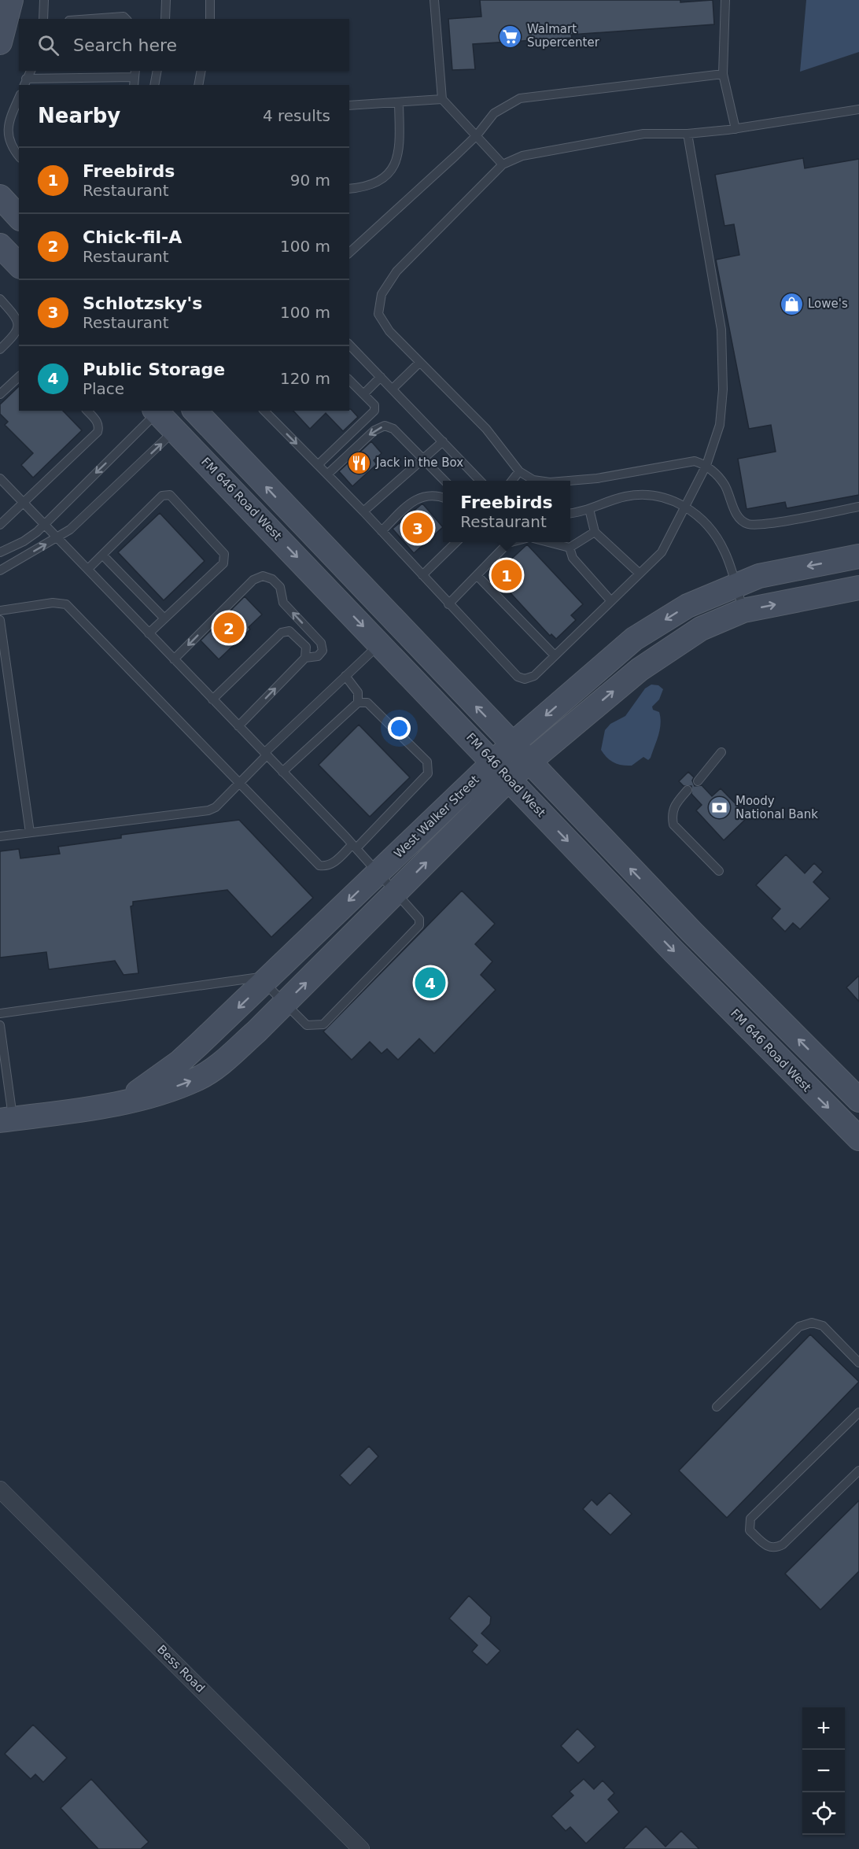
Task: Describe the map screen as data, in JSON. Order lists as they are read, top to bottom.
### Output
{
  "streets": {
    "main road": ["FM 646 Road West", "West Walker Street"],
    "street": ["Bess Road"]
  },
  "crossings": [
    ["FM 646 Road West", "West Walker Street"]
  ],
  "places": {
    "supermarket": ["Walmart Supercenter"],
    "shop": ["Lowe's"],
    "restaurant": ["Jack in the Box"],
    "bank": ["Moody National Bank"]
  },
  "page": {
    "search": "Search here",
    "heading": ["Nearby", "4 results"],
    "list": [
      {
        "mark": "1",
        "name": "Freebirds",
        "note": "Restaurant",
        "value": "90 m"
      },
      {
        "mark": "2",
        "name": "Chick-fil-A",
        "note": "Restaurant",
        "value": "100 m"
      },
      {
        "mark": "3",
        "name": "Schlotzsky's",
        "note": "Restaurant",
        "value": "100 m"
      },
      {
        "mark": "4",
        "name": "Public Storage",
        "note": "Place",
        "value": "120 m"
      }
    ],
    "popup": ["Freebirds", "Restaurant"],
    "pins": [
      "3",
      "1",
      "2",
      "4"
    ],
    "map_buttons": ["+", "−"]
  }
}
